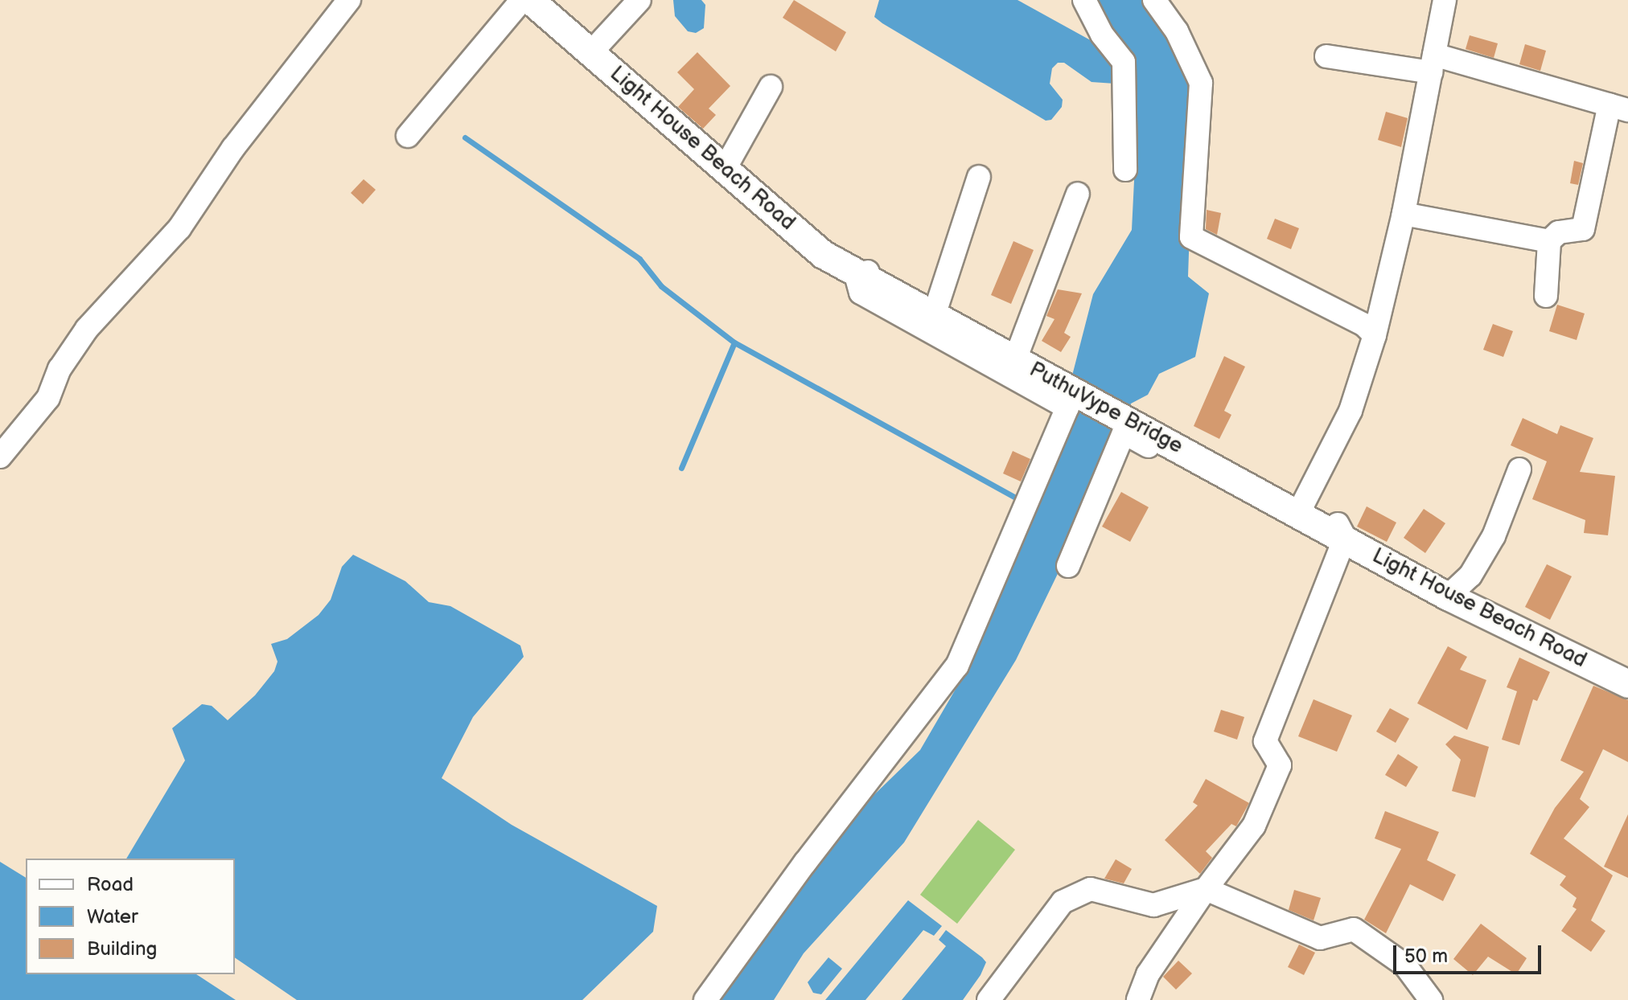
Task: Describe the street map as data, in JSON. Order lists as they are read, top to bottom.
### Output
{
  "streets": {
    "main road": ["Light House Beach Road", "PuthuVype Bridge"]
  },
  "crossings": [
    ["Light House Beach Road", "PuthuVype Bridge"]
  ],
  "legend": ["Road", "Water", "Building"],
  "scale_bar": "50 m"
}
